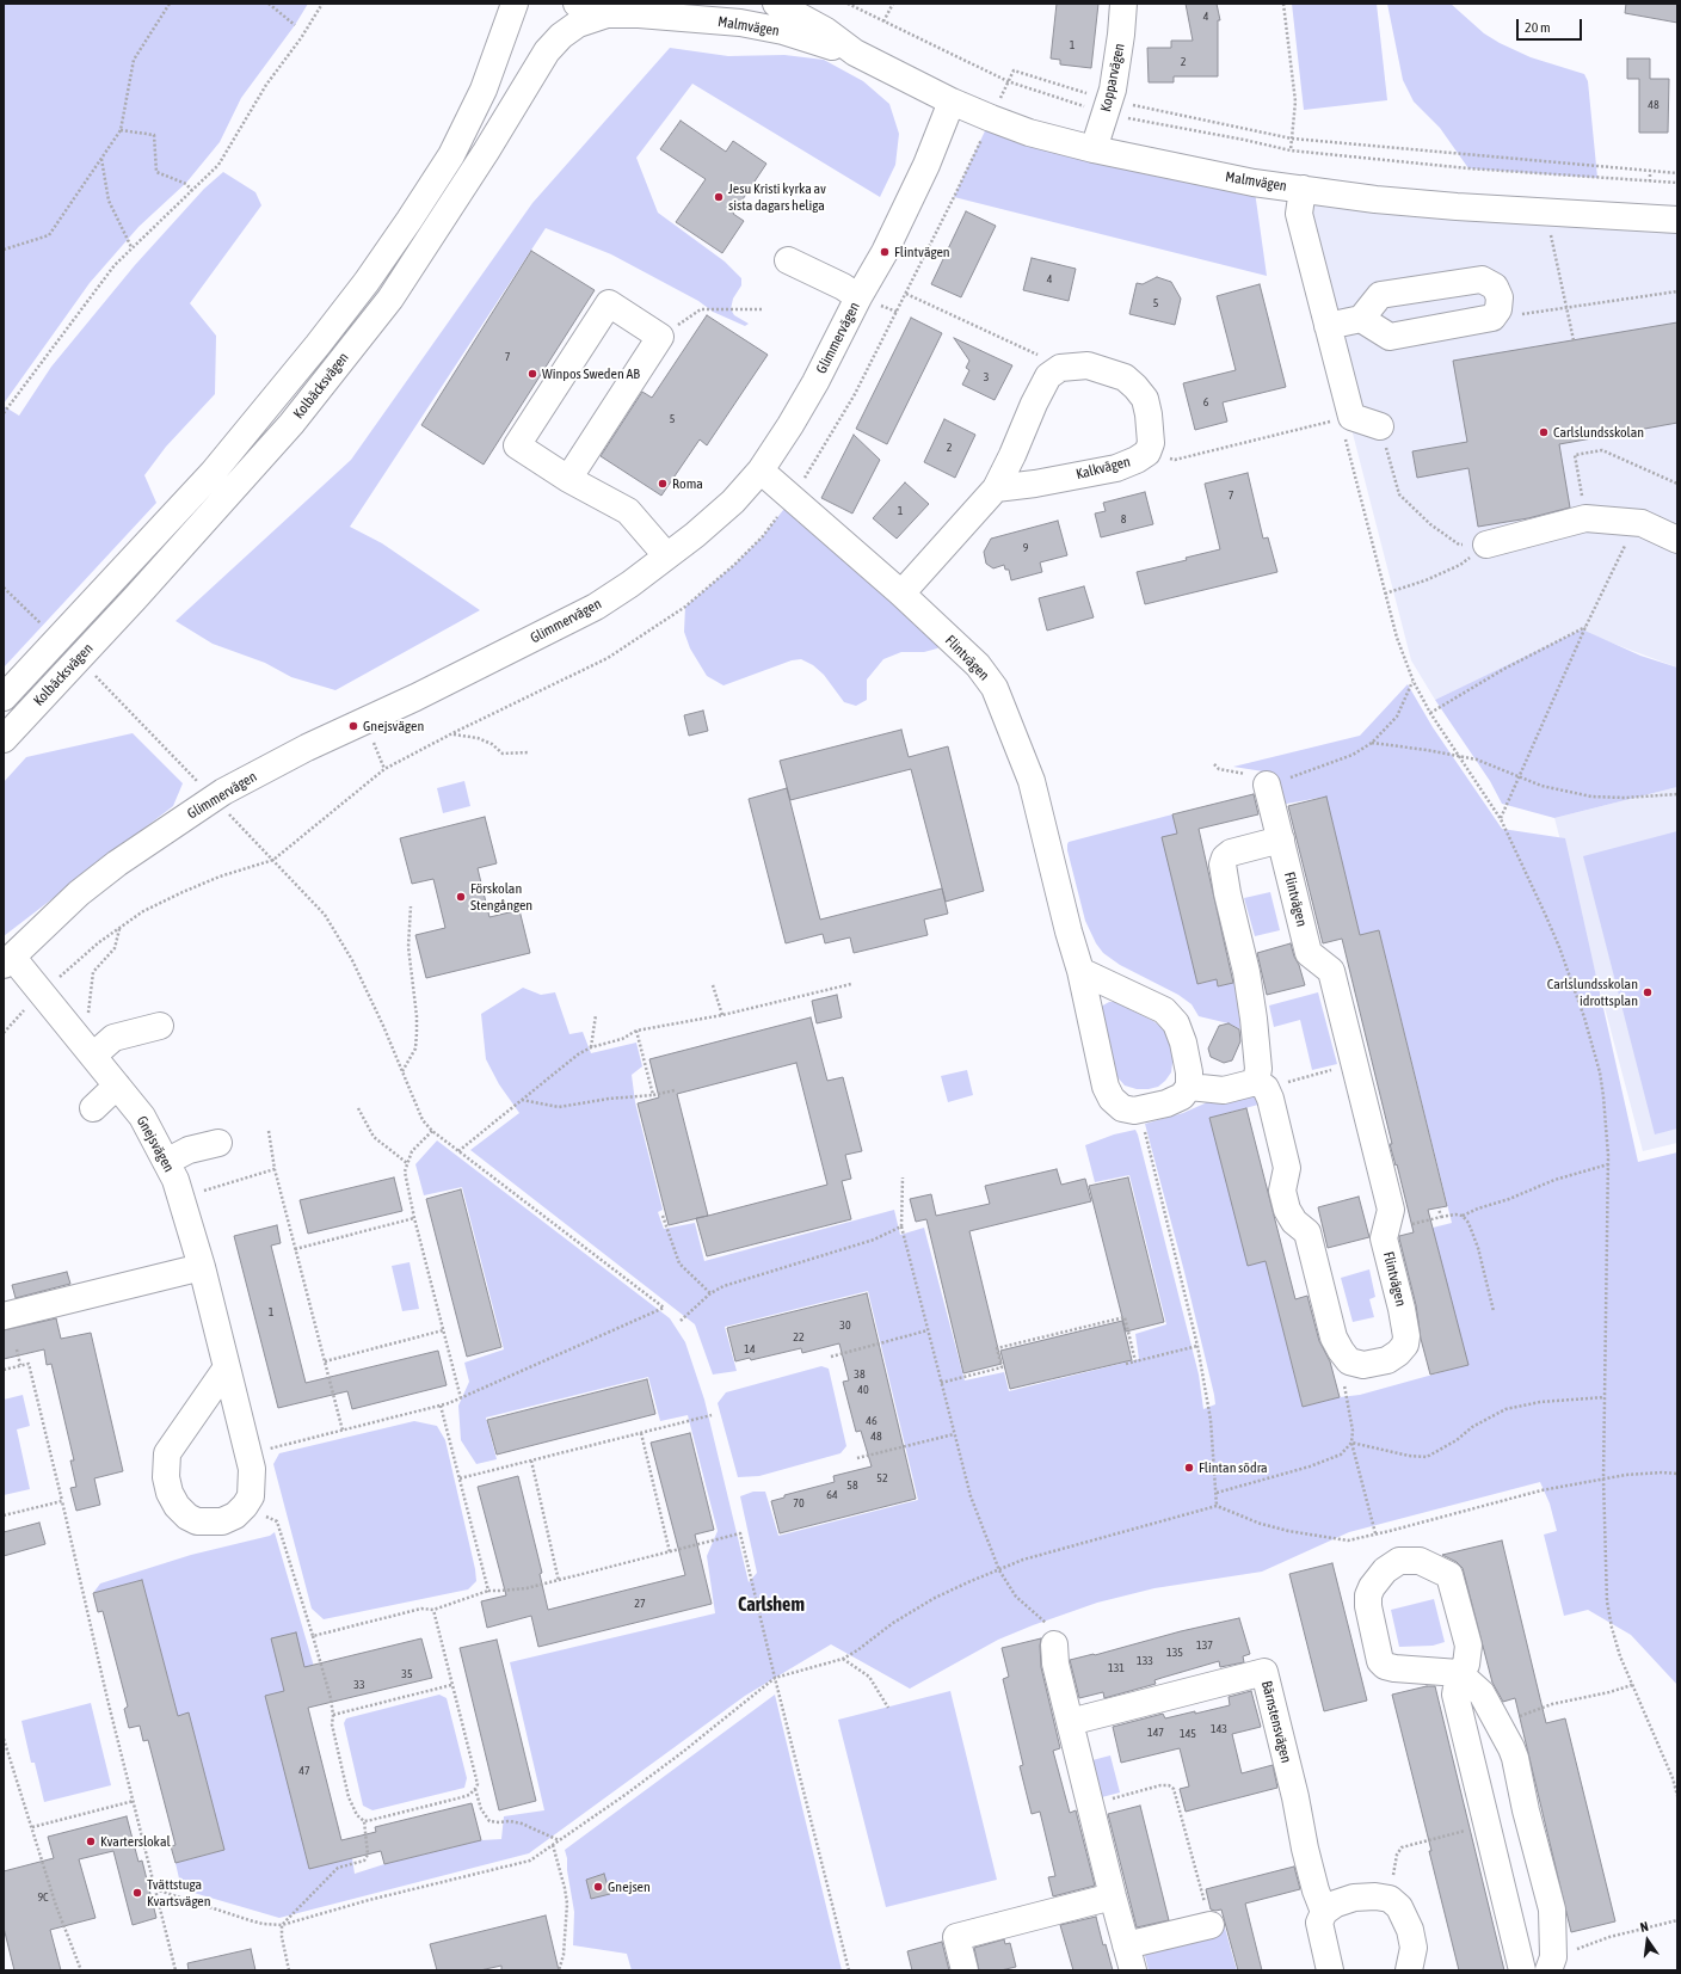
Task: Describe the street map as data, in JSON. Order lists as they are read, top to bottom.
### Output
{
  "streets": {
    "main road": [
      "Malmvägen",
      "Kopparvägen",
      "Glimmervägen",
      "Kolbäcksvägen",
      "Kalkvägen",
      "Flintvägen",
      "Gnejsvägen",
      "Bärnstensvägen"
    ]
  },
  "crossings": [
    ["Malmvägen", "Kopparvägen"],
    ["Malmvägen", "Glimmervägen"],
    ["Malmvägen", "Kolbäcksvägen"],
    ["Glimmervägen", "Flintvägen"],
    ["Glimmervägen", "Gnejsvägen"]
  ],
  "districts": ["Carlshem"],
  "places": [
    "Jesu Kristi kyrka av sista dagars heliga",
    "Flintvägen",
    "Winpos Sweden AB",
    "Carlslundsskolan",
    "Roma",
    "Gnejsvägen",
    "Förskolan Stengången",
    "Carlslundsskolan idrottsplan",
    "Flintan södra",
    "Kvarterslokal",
    "Gnejsen",
    "Tvättstuga Kvartsvägen"
  ],
  "house_numbers": [
    "4",
    "1",
    "2",
    "48",
    "4",
    "5",
    "7",
    "3",
    "6",
    "5",
    "2",
    "7",
    "1",
    "8",
    "9",
    "1",
    "30",
    "22",
    "14",
    "38",
    "40",
    "46",
    "48",
    "52",
    "58",
    "64",
    "70",
    "27",
    "137",
    "135",
    "133",
    "131",
    "35",
    "33",
    "143",
    "147",
    "145",
    "47",
    "9C"
  ],
  "scale_bar": "20 m",
  "north": "top"
}
